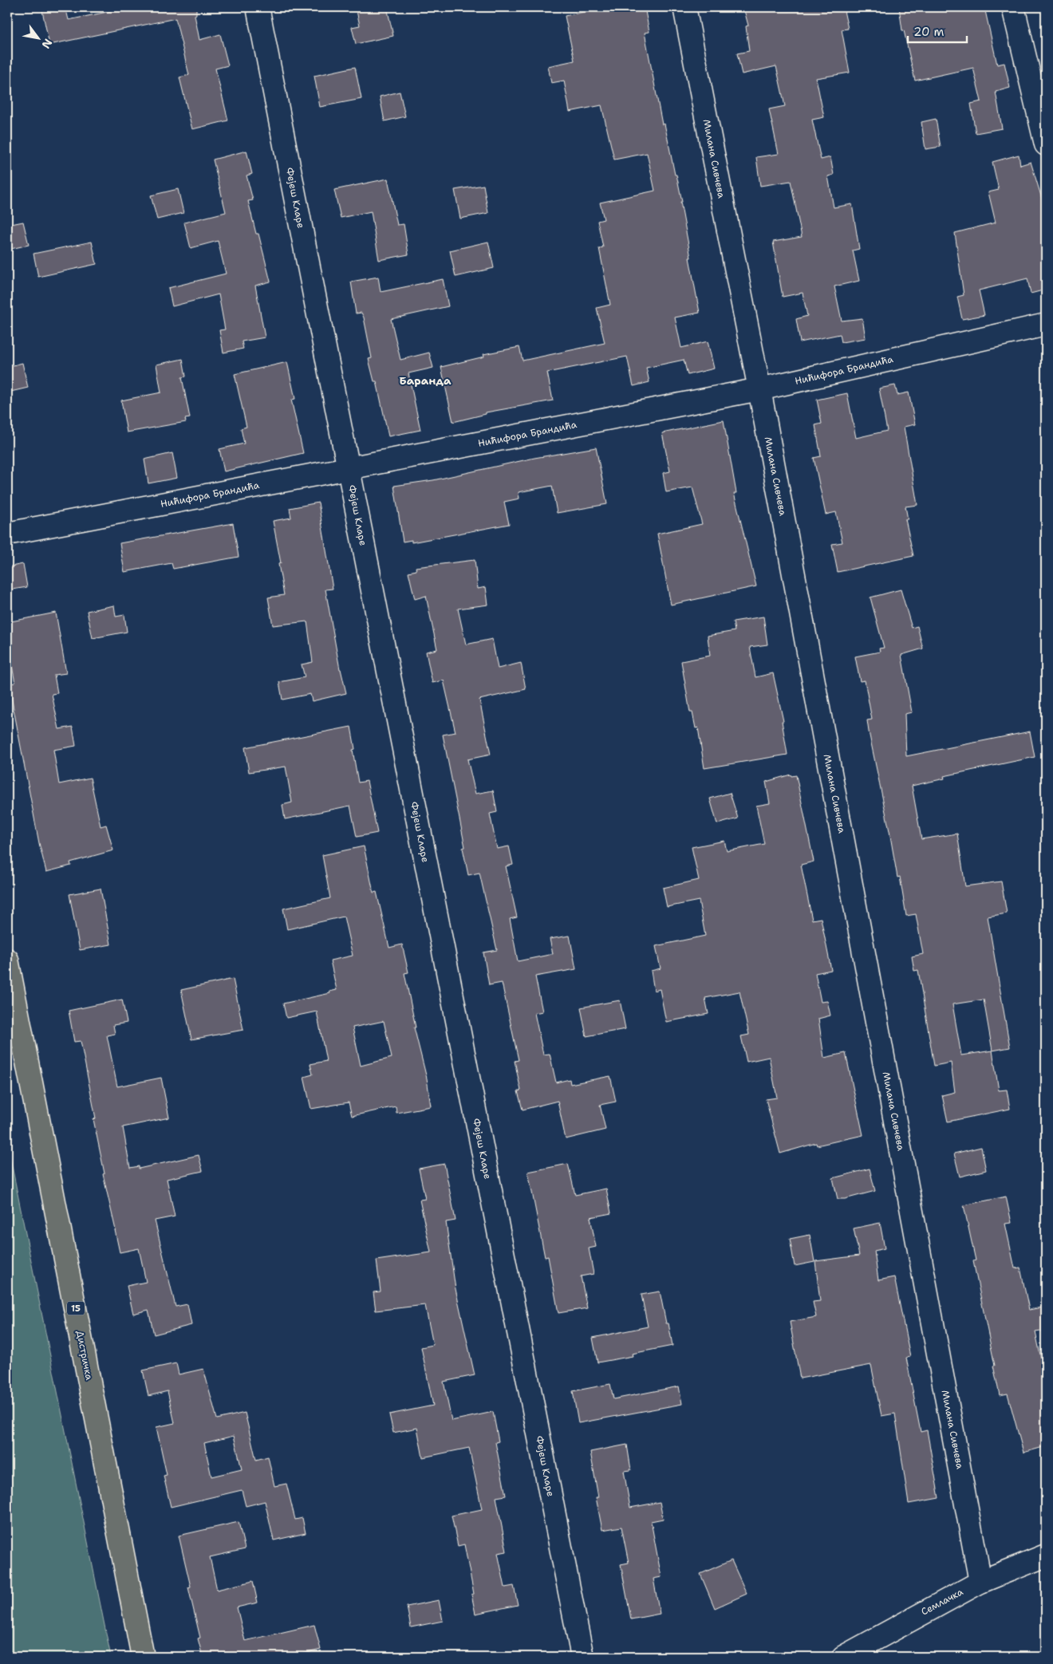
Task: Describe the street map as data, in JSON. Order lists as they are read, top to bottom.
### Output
{
  "streets": {
    "main road": ["15", "Дистричка"],
    "street": [
      "Милана Сивчева",
      "Фејеш Кларе",
      "Нићифора Брандића",
      "Семлачка"
    ]
  },
  "crossings": [
    ["Милана Сивчева", "Нићифора Брандића"],
    ["Милана Сивчева", "Семлачка"],
    ["Фејеш Кларе", "Нићифора Брандића"]
  ],
  "districts": ["Баранда"],
  "scale_bar": "20 m",
  "north": "bottom right"
}
